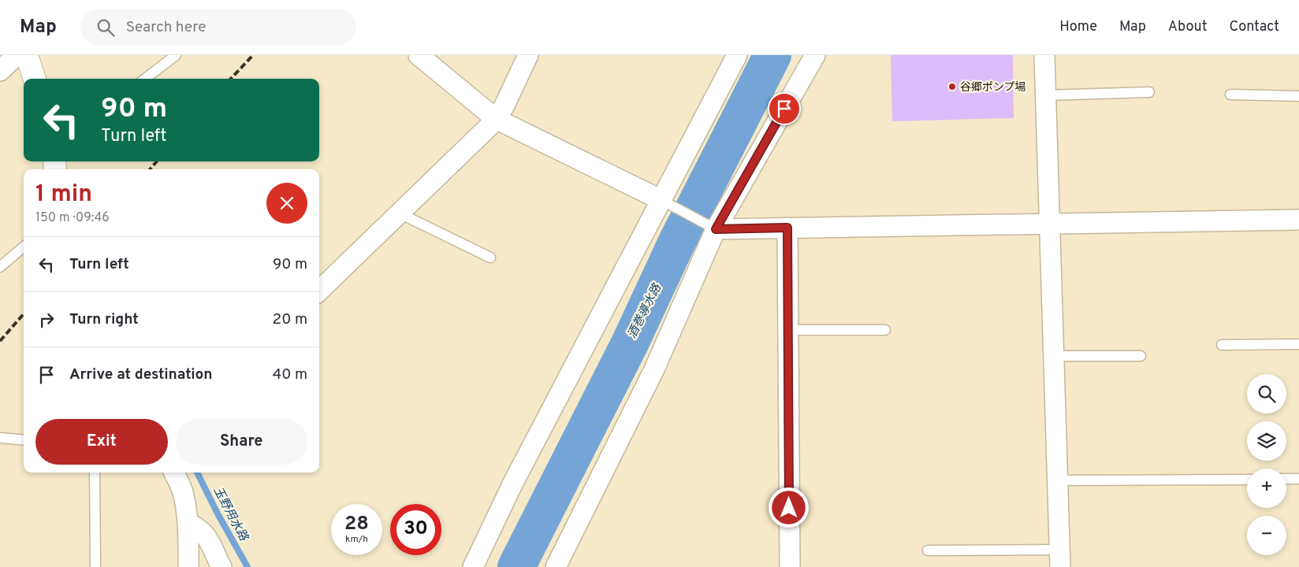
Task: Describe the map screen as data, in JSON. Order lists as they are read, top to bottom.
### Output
{
  "water": ["酒巻導水路", "玉野用水路"],
  "places": ["谷郷ポンプ場"],
  "page": {
    "header": "Map",
    "search": "Search here",
    "nav": [
      "Home",
      "Map",
      "About",
      "Contact"
    ],
    "turn": ["90 m", "Turn left"],
    "heading": ["1 min", "150 m · 09:46"],
    "list": [
      {
        "name": "Turn left",
        "value": "90 m"
      },
      {
        "name": "Turn right",
        "value": "20 m"
      },
      {
        "name": "Arrive at destination",
        "value": "40 m"
      }
    ],
    "map_buttons": ["+", "−"],
    "buttons": ["Exit", "Share"],
    "speed": "28 km/h",
    "limit": "30"
  }
}
